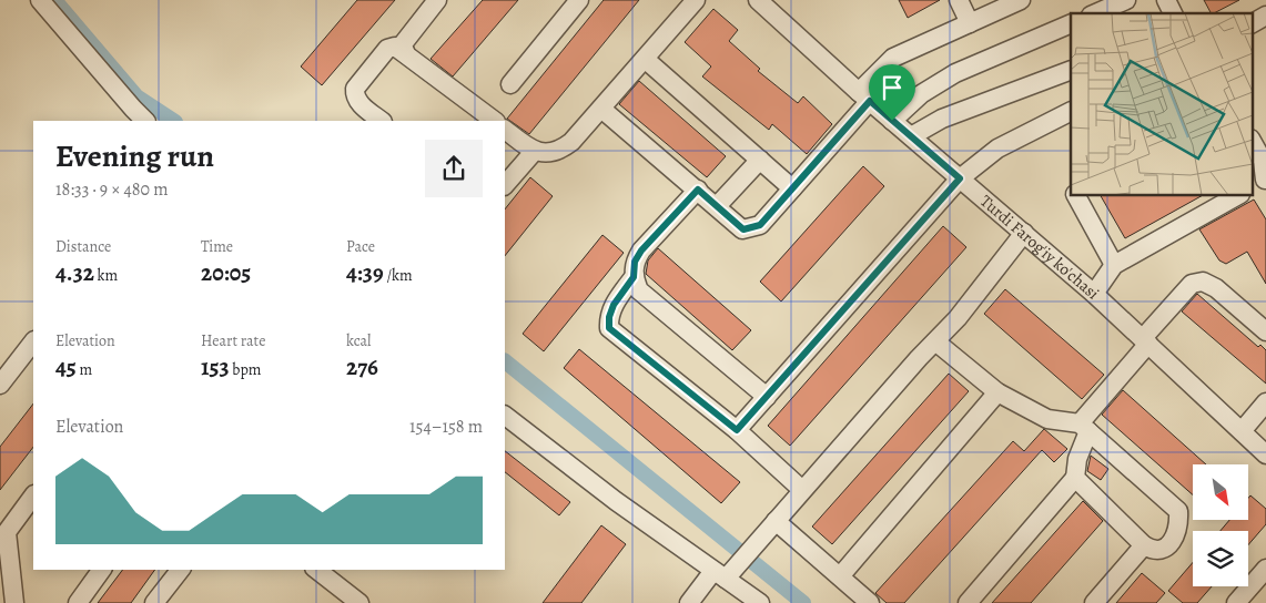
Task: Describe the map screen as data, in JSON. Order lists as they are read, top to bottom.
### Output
{
  "streets": {
    "street": ["Turdi Farog'iy ko'chasi"]
  },
  "north": "bottom right",
  "page": {
    "heading": ["Evening run", "18:33 · 9 × 480 m"],
    "stats": [
      ["Distance", "4.32 km"],
      ["Time", "20:05"],
      ["Pace", "4:39 /km"],
      ["Elevation", "45 m"],
      ["Heart rate", "153 bpm"],
      ["kcal", "276"]
    ],
    "chart": ["Elevation", "154–158 m"]
  }
}
